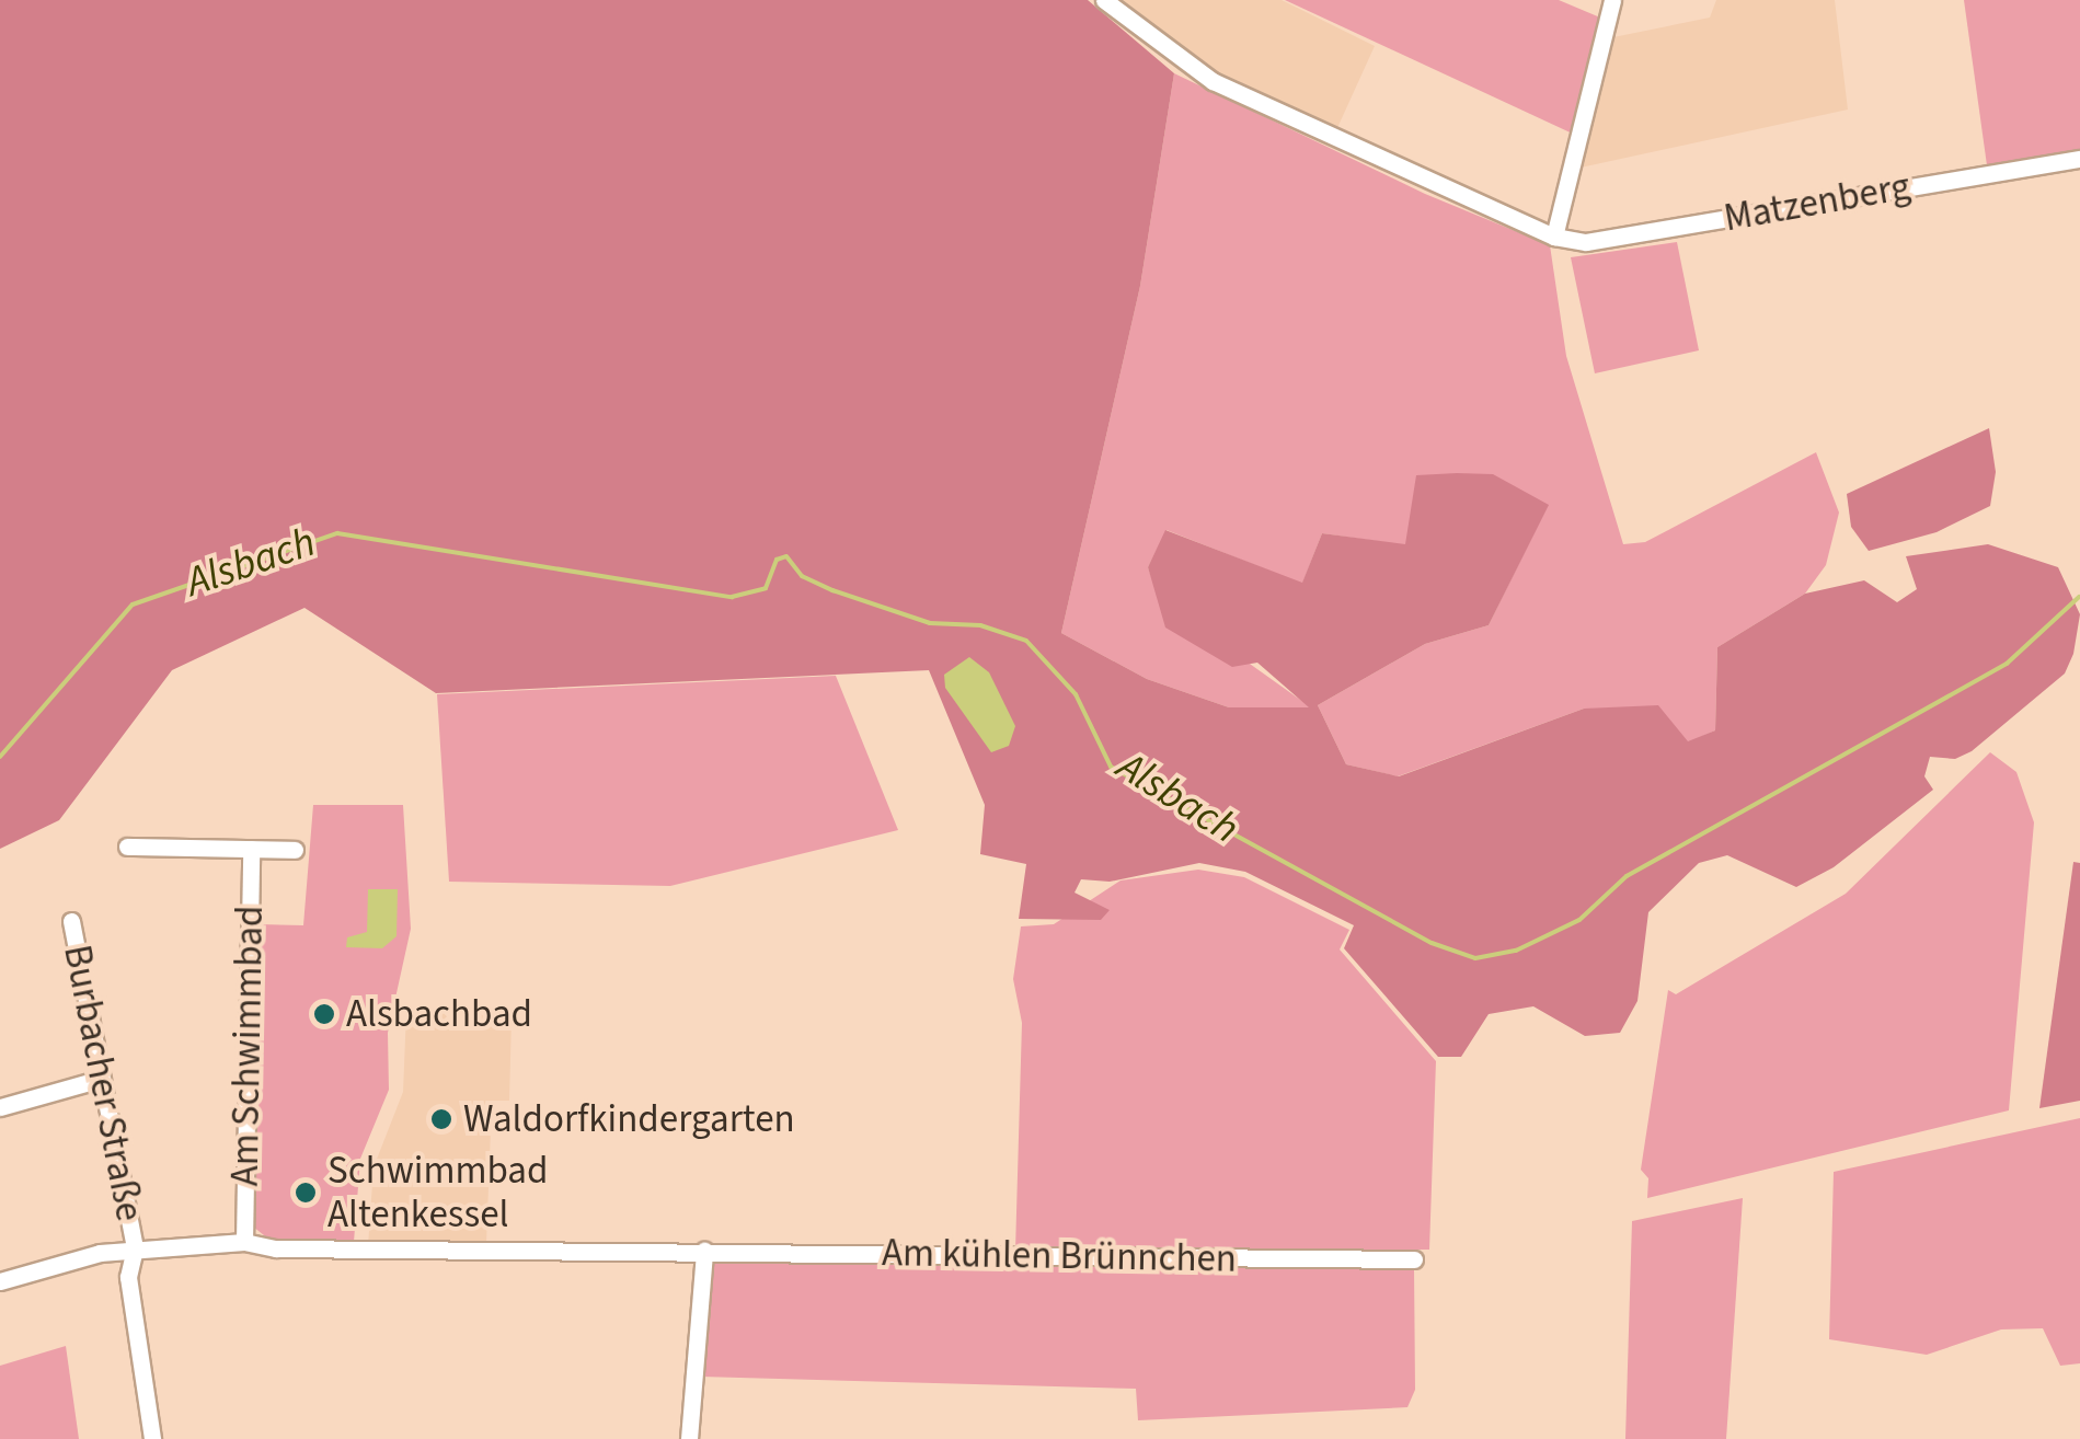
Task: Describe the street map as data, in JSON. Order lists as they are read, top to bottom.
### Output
{
  "streets": {
    "street": [
      "Matzenberg",
      "Am Schwimmbad",
      "Burbacher Straße",
      "Am kühlen Brünnchen"
    ]
  },
  "crossings": [
    ["Am Schwimmbad", "Am kühlen Brünnchen"],
    ["Burbacher Straße", "Am kühlen Brünnchen"]
  ],
  "water": ["Alsbach"],
  "places": ["Alsbachbad", "Waldorfkindergarten", "Schwimmbad Altenkessel"]
}
